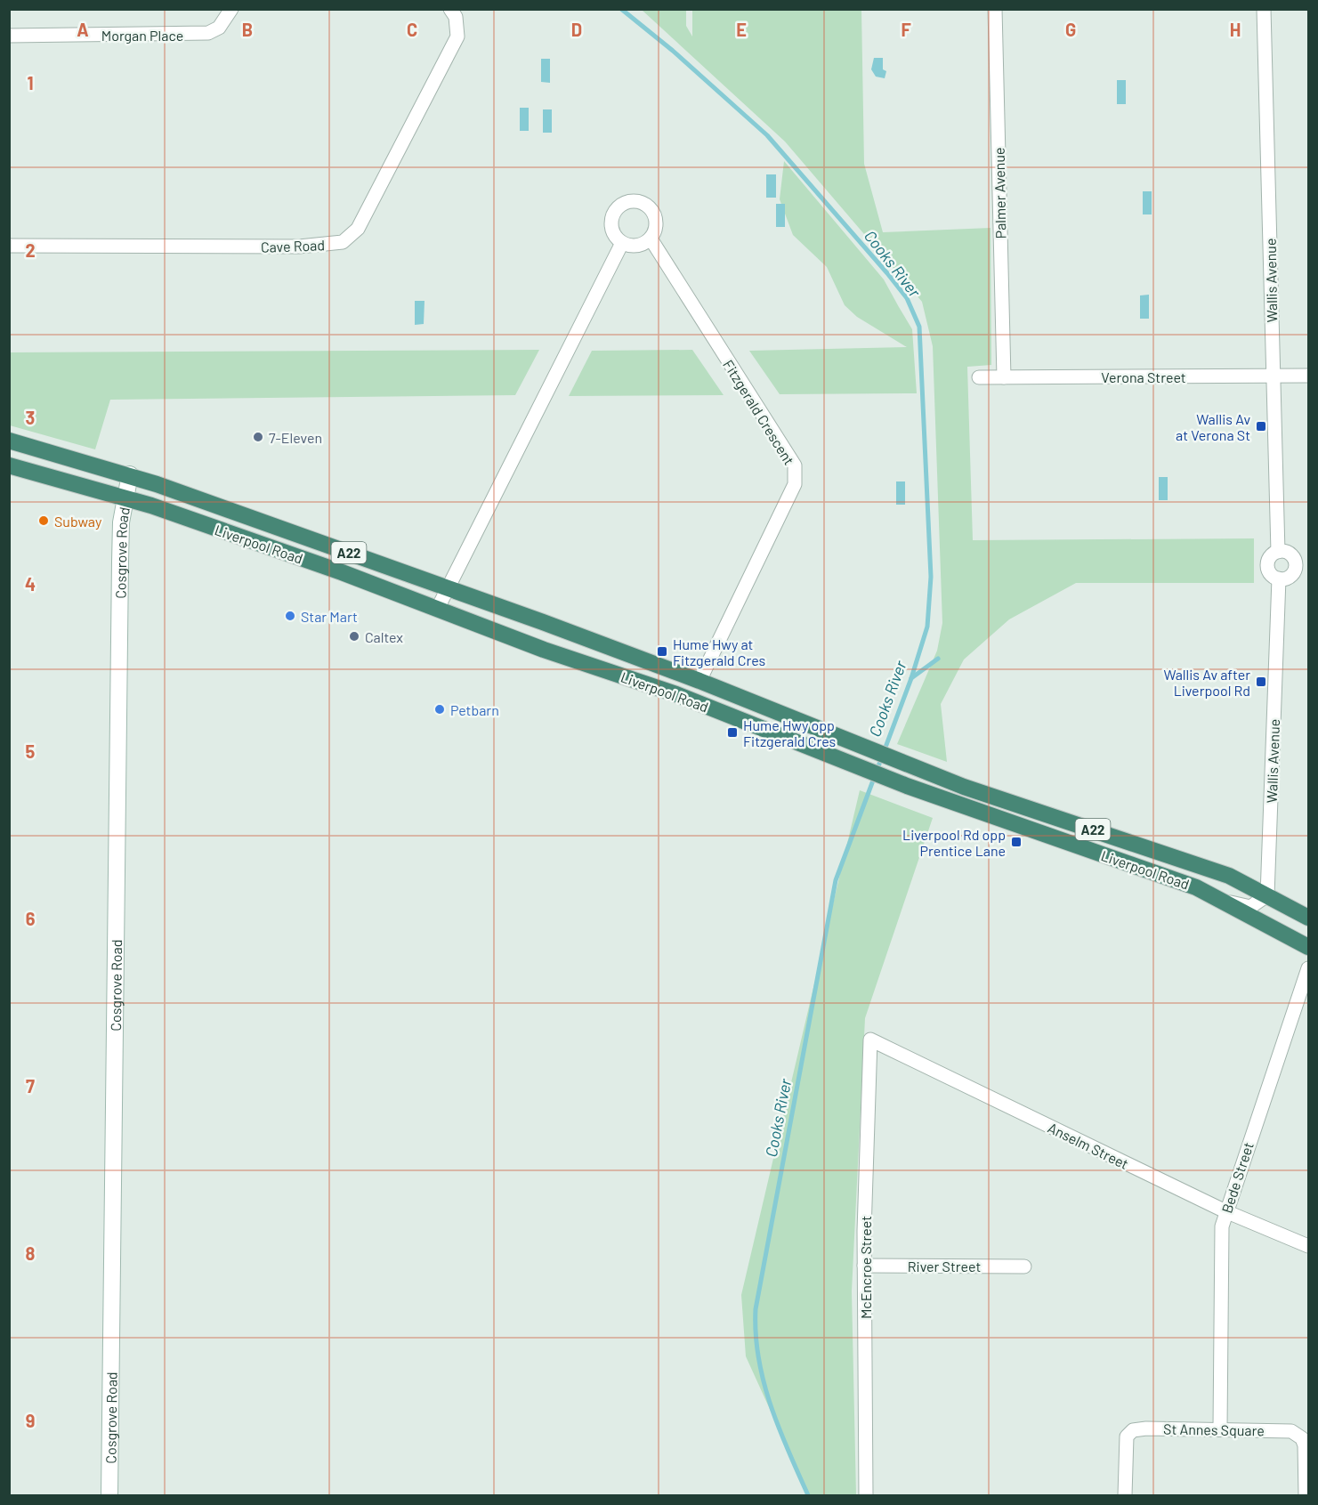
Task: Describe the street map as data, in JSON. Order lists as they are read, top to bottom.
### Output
{
  "streets": {
    "highway": ["Liverpool Road", "A22"],
    "main road": ["Cosgrove Road"],
    "street": [
      "Morgan Place",
      "Palmer Avenue",
      "Cave Road",
      "Wallis Avenue",
      "Verona Street",
      "Fitzgerald Crescent",
      "Anselm Street",
      "Bede Street",
      "River Street",
      "McEncroe Street",
      "St Annes Square"
    ]
  },
  "crossings": [
    ["Palmer Avenue", "Verona Street"],
    ["Wallis Avenue", "Verona Street"],
    ["Wallis Avenue", "Liverpool Road"],
    ["Fitzgerald Crescent", "Liverpool Road"],
    ["Liverpool Road", "Cosgrove Road"],
    ["Anselm Street", "Bede Street"],
    ["Anselm Street", "McEncroe Street"],
    ["Bede Street", "St Annes Square"],
    ["River Street", "McEncroe Street"]
  ],
  "water": ["Cooks River"],
  "places": {
    "transit": [
      "Wallis Av at Verona St",
      "Hume Hwy at Fitzgerald Cres",
      "Wallis Av after Liverpool Rd",
      "Hume Hwy opp Fitzgerald Cres",
      "Liverpool Rd opp Prentice Lane"
    ],
    "other": [
      "7-Eleven",
      "Subway",
      "Star Mart",
      "Caltex",
      "Petbarn"
    ]
  },
  "grid": {
    "columns": [
      "A",
      "B",
      "C",
      "D",
      "E",
      "F",
      "G",
      "H"
    ],
    "rows": [
      "1",
      "2",
      "3",
      "4",
      "5",
      "6",
      "7",
      "8",
      "9"
    ]
  }
}
